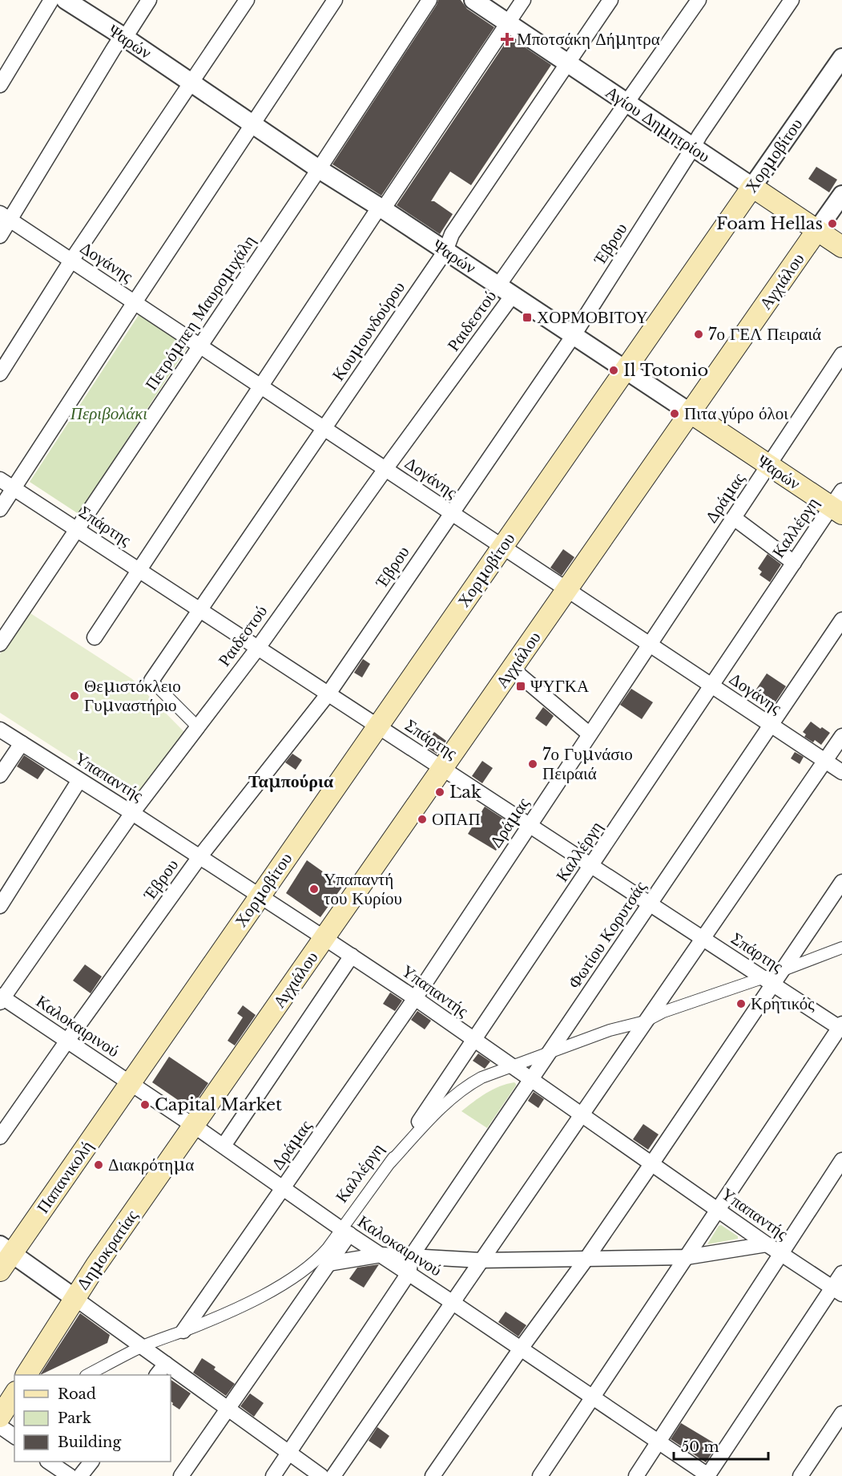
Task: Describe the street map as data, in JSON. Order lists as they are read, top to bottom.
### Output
{
  "streets": {
    "main road": [
      "Ψαρών",
      "Αγίου Δημητρίου",
      "Χορμοβίτου",
      "Αγχιάλου",
      "Παπανικολή",
      "Δημοκρατίας"
    ],
    "street": [
      "Έβρου",
      "Δογάνης",
      "Πετρόμπεη Μαυρομιχάλη",
      "Ραιδεστού",
      "Κουμουνδούρου",
      "Δράμας",
      "Σπάρτης",
      "Καλλέργη",
      "Υπαπαντής",
      "Φωτίου Κορυτσάς",
      "Καλοκαιρινού"
    ]
  },
  "crossings": [
    ["Ψαρών", "Χορμοβίτου"],
    ["Ψαρών", "Έβρου"],
    ["Ψαρών", "Αγχιάλου"],
    ["Ψαρών", "Πετρόμπεη Μαυρομιχάλη"],
    ["Ψαρών", "Ραιδεστού"],
    ["Ψαρών", "Κουμουνδούρου"],
    ["Ψαρών", "Δράμας"],
    ["Ψαρών", "Καλλέργη"],
    ["Αγίου Δημητρίου", "Χορμοβίτου"],
    ["Αγίου Δημητρίου", "Έβρου"],
    ["Αγίου Δημητρίου", "Αγχιάλου"],
    ["Αγίου Δημητρίου", "Ραιδεστού"],
    ["Αγίου Δημητρίου", "Κουμουνδούρου"],
    ["Χορμοβίτου", "Δογάνης"],
    ["Χορμοβίτου", "Σπάρτης"],
    ["Χορμοβίτου", "Υπαπαντής"],
    ["Χορμοβίτου", "Καλοκαιρινού"],
    ["Χορμοβίτου", "Παπανικολή"],
    ["Έβρου", "Δογάνης"],
    ["Έβρου", "Σπάρτης"],
    ["Έβρου", "Υπαπαντής"],
    ["Έβρου", "Καλοκαιρινού"],
    ["Δογάνης", "Αγχιάλου"],
    ["Δογάνης", "Πετρόμπεη Μαυρομιχάλη"],
    ["Δογάνης", "Ραιδεστού"],
    ["Δογάνης", "Κουμουνδούρου"],
    ["Δογάνης", "Δράμας"],
    ["Δογάνης", "Καλλέργη"],
    ["Δογάνης", "Φωτίου Κορυτσάς"],
    ["Αγχιάλου", "Σπάρτης"],
    ["Αγχιάλου", "Υπαπαντής"],
    ["Αγχιάλου", "Καλοκαιρινού"],
    ["Αγχιάλου", "Δημοκρατίας"],
    ["Πετρόμπεη Μαυρομιχάλη", "Σπάρτης"],
    ["Ραιδεστού", "Σπάρτης"],
    ["Ραιδεστού", "Υπαπαντής"],
    ["Ραιδεστού", "Καλοκαιρινού"],
    ["Κουμουνδούρου", "Σπάρτης"],
    ["Δράμας", "Σπάρτης"],
    ["Δράμας", "Καλλέργη"],
    ["Δράμας", "Υπαπαντής"],
    ["Δράμας", "Καλοκαιρινού"],
    ["Σπάρτης", "Καλλέργη"],
    ["Σπάρτης", "Φωτίου Κορυτσάς"],
    ["Καλλέργη", "Υπαπαντής"],
    ["Καλλέργη", "Καλοκαιρινού"],
    ["Υπαπαντής", "Φωτίου Κορυτσάς"],
    ["Φωτίου Κορυτσάς", "Καλοκαιρινού"],
    ["Καλοκαιρινού", "Παπανικολή"],
    ["Καλοκαιρινού", "Δημοκρατίας"]
  ],
  "districts": ["Ταμπούρια"],
  "parks": ["Περιβολάκι"],
  "places": {
    "health": ["Μποτσάκη Δήμητρα"],
    "other": [
      "Foam Hellas",
      "7ο ΓΕΛ Πειραιά",
      "Il Totonio",
      "Πιτα γύρο όλοι",
      "Θεμιστόκλειο Γυμναστήριο",
      "7ο Γυμνάσιο Πειραιά",
      "Lak",
      "ΟΠΑΠ",
      "Υπαπαντή του Κυρίου",
      "Κρητικός",
      "Capital Market",
      "Διακρότημα"
    ],
    "transit": ["ΧΟΡΜΟΒΙΤΟΥ", "ΨΥΓΚΑ"]
  },
  "legend": ["Road", "Park", "Building"],
  "scale_bar": "50 m"
}
